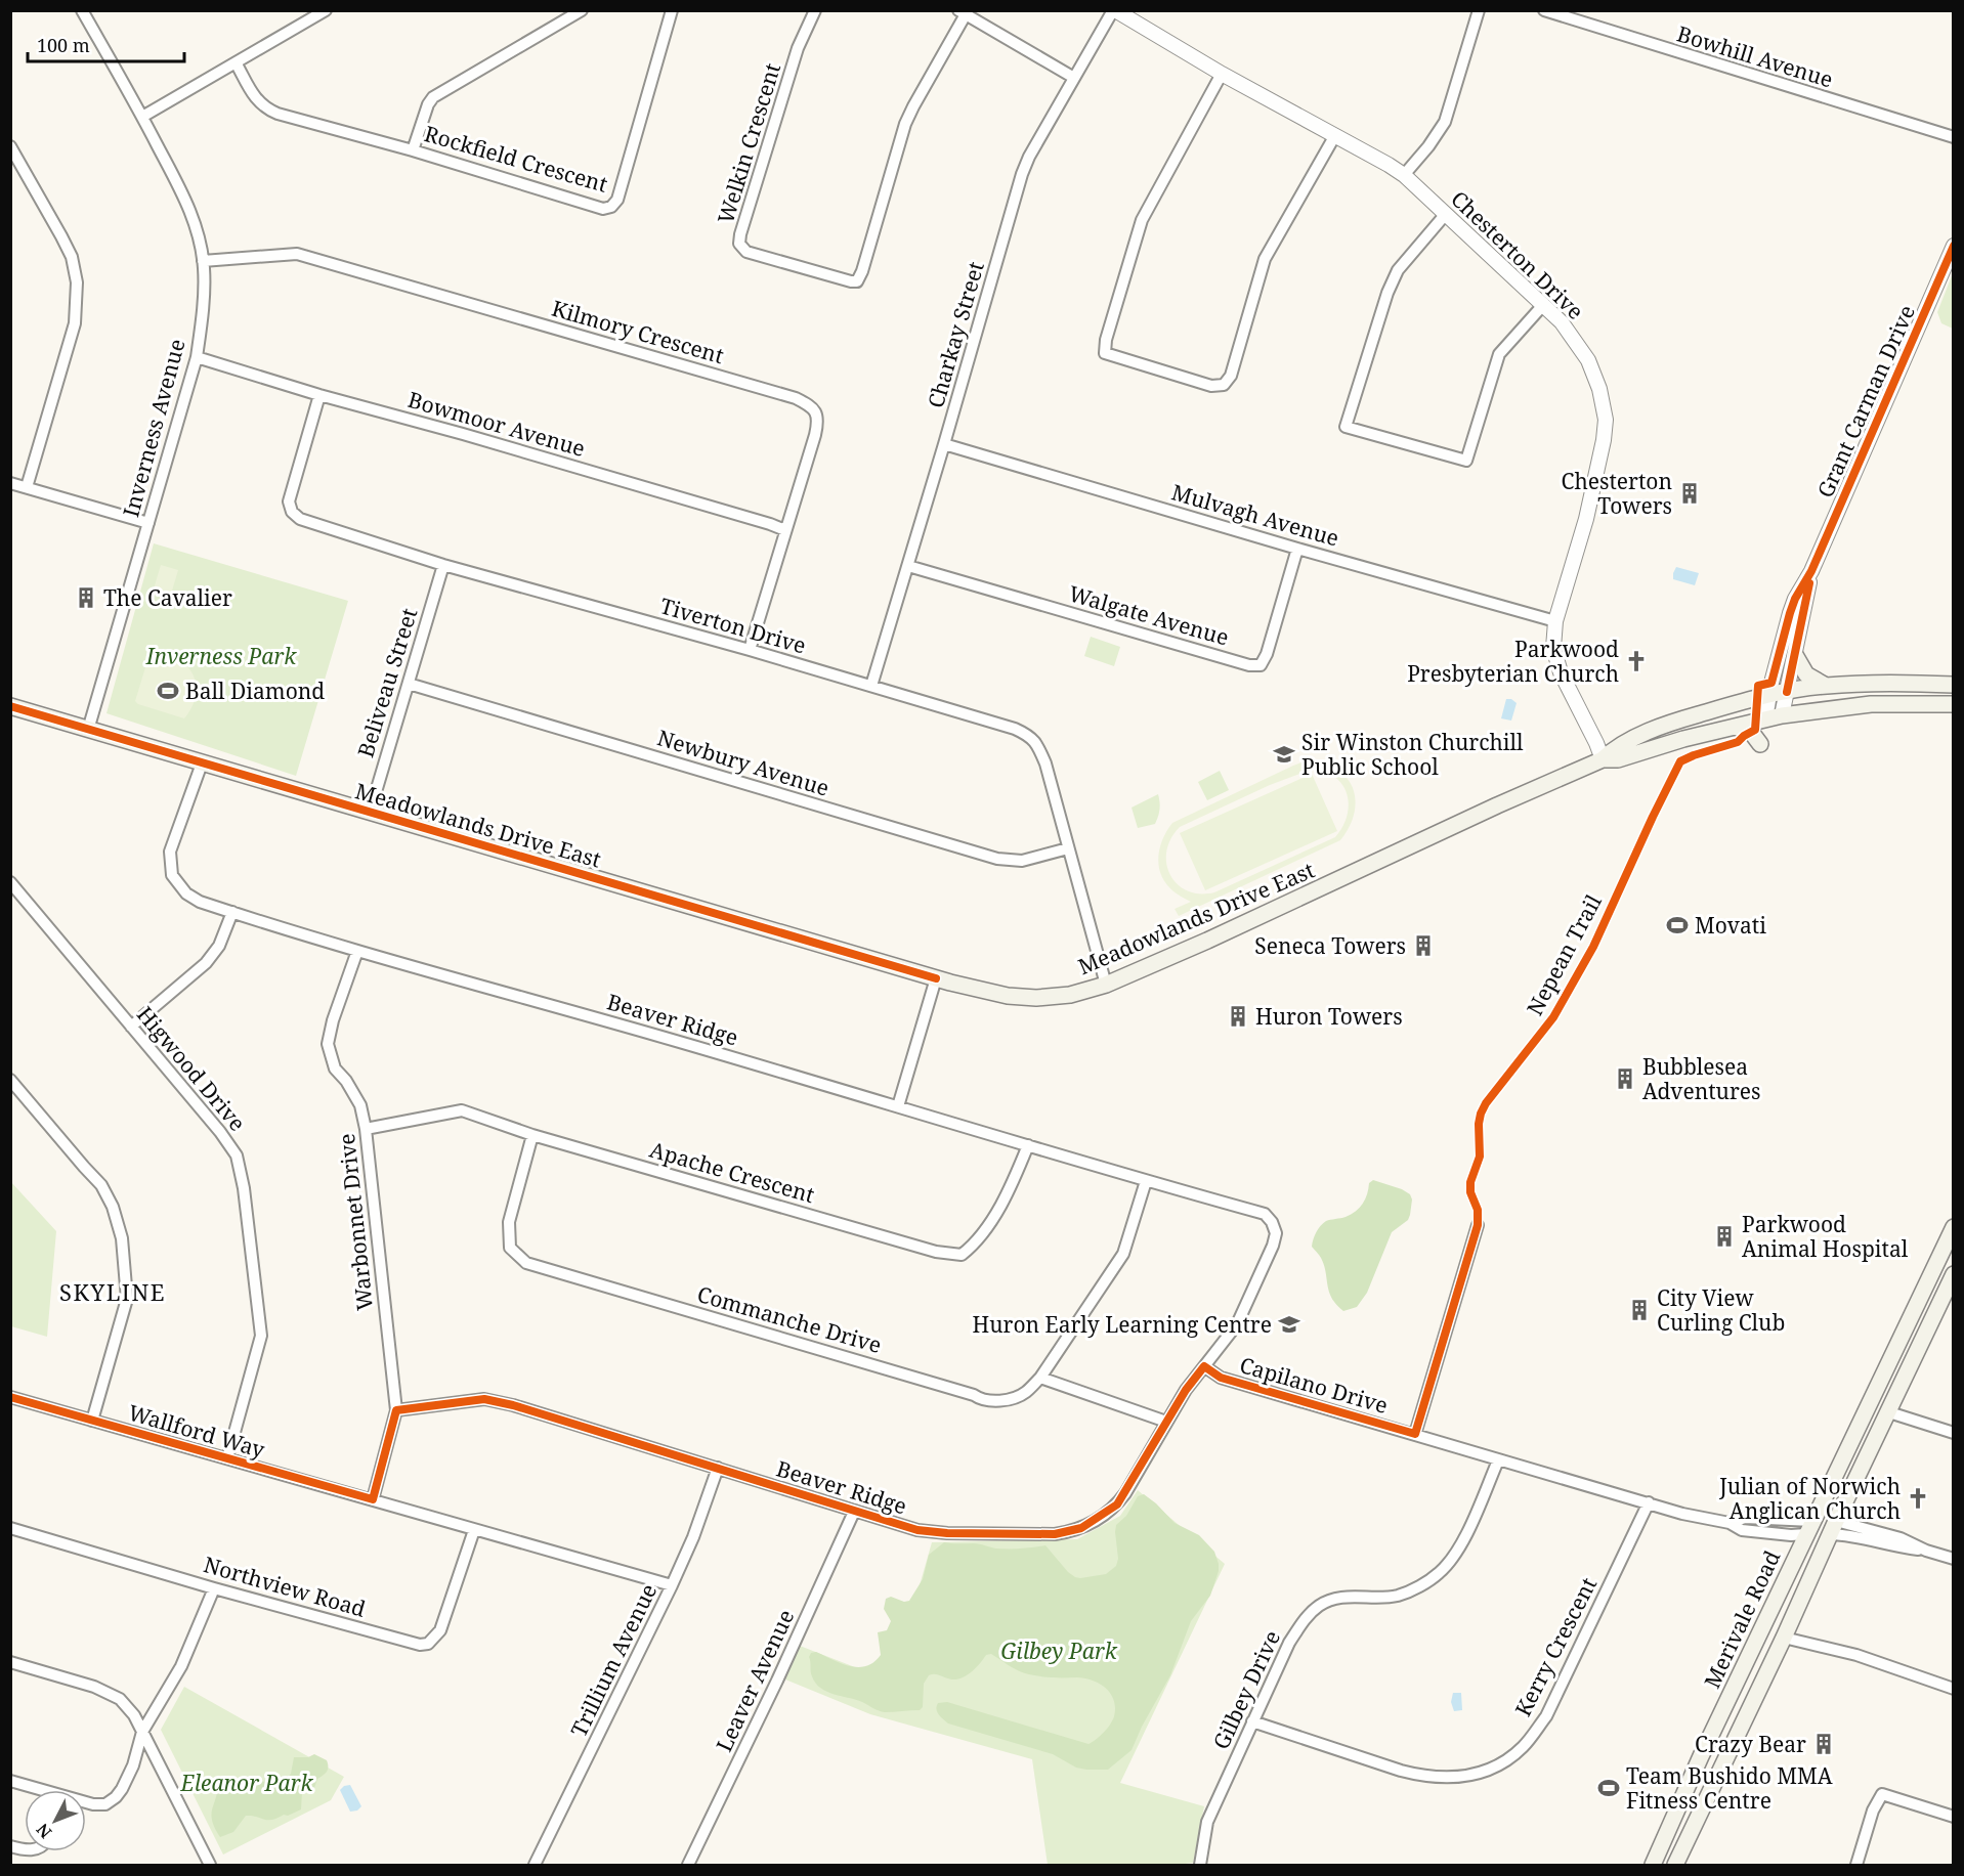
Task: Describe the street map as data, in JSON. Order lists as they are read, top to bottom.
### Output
{
  "streets": {
    "main road": ["Meadowlands Drive East", "Merivale Road"],
    "street": [
      "Bowhill Avenue",
      "Welkin Crescent",
      "Rockfield Crescent",
      "Chesterton Drive",
      "Kilmory Crescent",
      "Charkay Street",
      "Grant Carman Drive",
      "Bowmoor Avenue",
      "Inverness Avenue",
      "Mulvagh Avenue",
      "Walgate Avenue",
      "Tiverton Drive",
      "Beliveau Street",
      "Newbury Avenue",
      "Beaver Ridge",
      "Higwood Drive",
      "Apache Crescent",
      "Warbonnet Drive",
      "Commanche Drive",
      "Capilano Drive",
      "Wallford Way",
      "Northview Road",
      "Kerry Crescent",
      "Trillium Avenue",
      "Leaver Avenue",
      "Gilbey Drive"
    ],
    "cycle path": ["Nepean Trail"]
  },
  "crossings": [
    ["Chesterton Drive", "Charkay Street"],
    ["Chesterton Drive", "Mulvagh Avenue"],
    ["Chesterton Drive", "Meadowlands Drive East"],
    ["Kilmory Crescent", "Bowmoor Avenue"],
    ["Kilmory Crescent", "Inverness Avenue"],
    ["Kilmory Crescent", "Tiverton Drive"],
    ["Charkay Street", "Mulvagh Avenue"],
    ["Charkay Street", "Walgate Avenue"],
    ["Charkay Street", "Tiverton Drive"],
    ["Grant Carman Drive", "Meadowlands Drive East"],
    ["Bowmoor Avenue", "Inverness Avenue"],
    ["Bowmoor Avenue", "Tiverton Drive"],
    ["Inverness Avenue", "Meadowlands Drive East"],
    ["Mulvagh Avenue", "Walgate Avenue"],
    ["Tiverton Drive", "Beliveau Street"],
    ["Tiverton Drive", "Newbury Avenue"],
    ["Tiverton Drive", "Meadowlands Drive East"],
    ["Beliveau Street", "Newbury Avenue"],
    ["Beliveau Street", "Meadowlands Drive East"],
    ["Meadowlands Drive East", "Beaver Ridge"],
    ["Beaver Ridge", "Apache Crescent"],
    ["Beaver Ridge", "Warbonnet Drive"],
    ["Beaver Ridge", "Commanche Drive"],
    ["Beaver Ridge", "Capilano Drive"],
    ["Beaver Ridge", "Trillium Avenue"],
    ["Beaver Ridge", "Leaver Avenue"],
    ["Higwood Drive", "Wallford Way"],
    ["Apache Crescent", "Warbonnet Drive"],
    ["Apache Crescent", "Commanche Drive"],
    ["Warbonnet Drive", "Wallford Way"],
    ["Capilano Drive", "Merivale Road"],
    ["Capilano Drive", "Kerry Crescent"],
    ["Capilano Drive", "Gilbey Drive"],
    ["Wallford Way", "Northview Road"],
    ["Wallford Way", "Trillium Avenue"],
    ["Kerry Crescent", "Gilbey Drive"]
  ],
  "districts": ["SKYLINE"],
  "parks": ["Inverness Park", "Gilbey Park", "Eleanor Park"],
  "places": {
    "building": [
      "Chesterton Towers",
      "The Cavalier",
      "Seneca Towers",
      "Huron Towers",
      "Bubblesea Adventures",
      "Parkwood Animal Hospital",
      "City View Curling Club",
      "Crazy Bear"
    ],
    "church": ["Parkwood Presbyterian Church", "Julian of Norwich Anglican Church"],
    "sports": ["Ball Diamond", "Movati", "Team Bushido MMA Fitness Centre"],
    "school or university": ["Sir Winston Churchill Public School", "Huron Early Learning Centre"]
  },
  "scale_bar": "100 m",
  "north": "bottom left"
}
